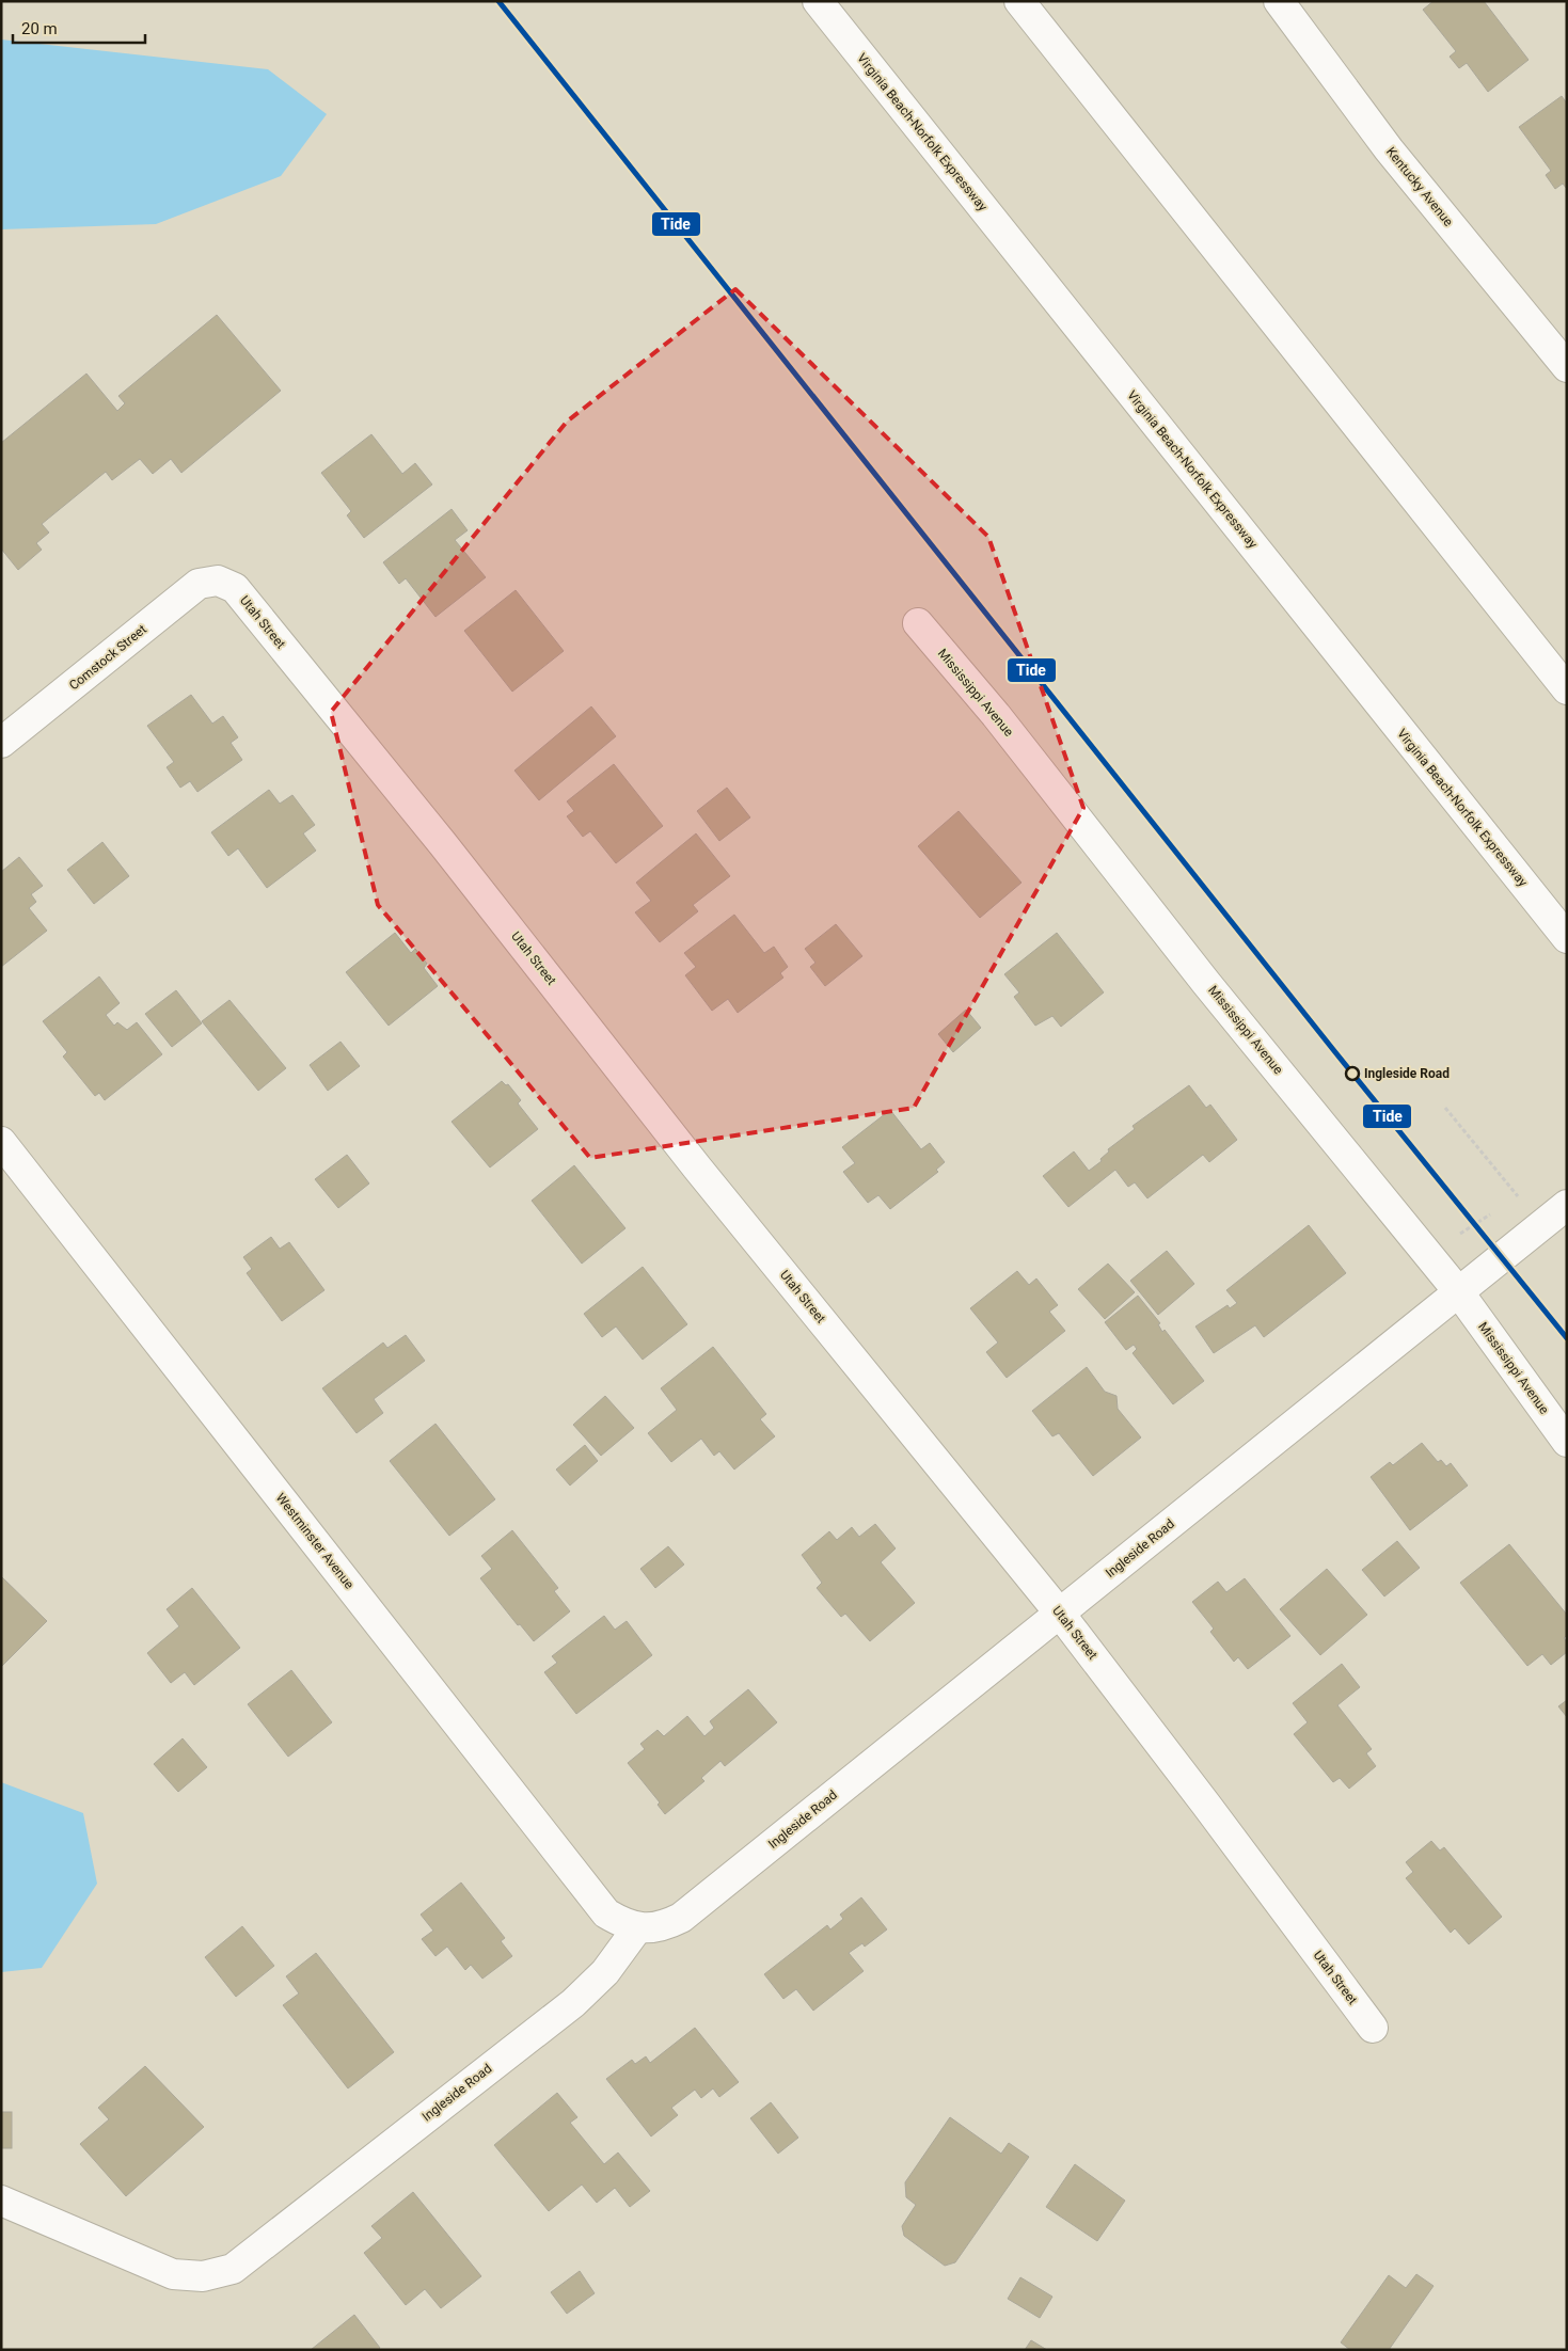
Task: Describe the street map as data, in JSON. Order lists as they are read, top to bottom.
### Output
{
  "streets": {
    "main road": [
      "Virginia Beach-Norfolk Expressway",
      "Kentucky Avenue",
      "Utah Street",
      "Comstock Street",
      "Mississippi Avenue",
      "Westminster Avenue",
      "Ingleside Road"
    ]
  },
  "crossings": [
    ["Utah Street", "Comstock Street"],
    ["Utah Street", "Ingleside Road"],
    ["Mississippi Avenue", "Ingleside Road"],
    ["Westminster Avenue", "Ingleside Road"]
  ],
  "places": ["Ingleside Road"],
  "lines": ["transit line Tide"],
  "scale_bar": "20 m"
}
